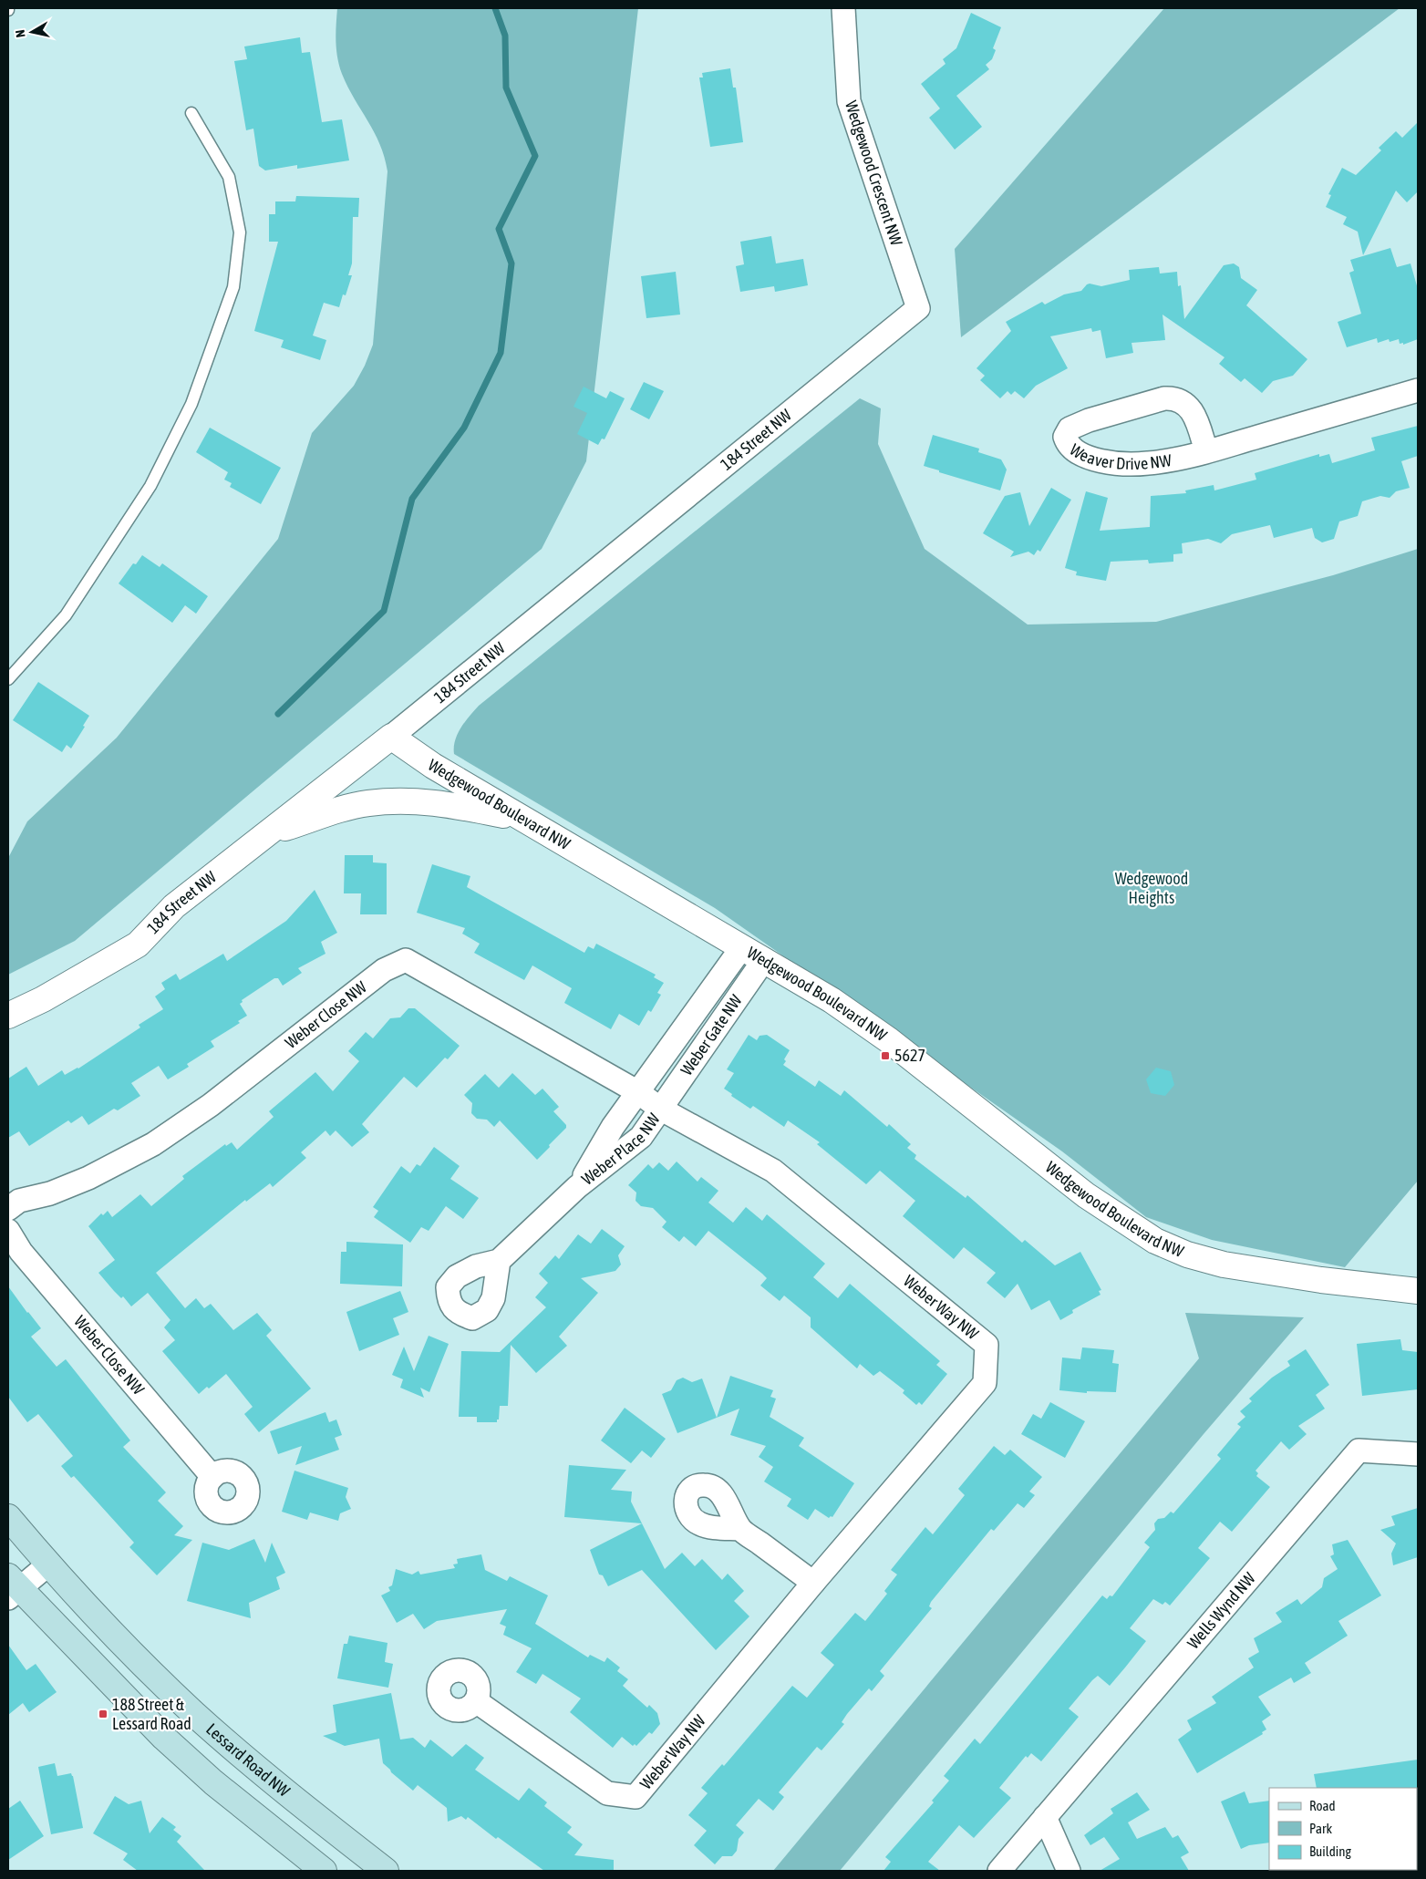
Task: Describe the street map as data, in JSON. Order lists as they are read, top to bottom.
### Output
{
  "streets": {
    "main road": ["Lessard Road NW"],
    "street": [
      "Wedgewood Crescent NW",
      "184 Street NW",
      "Weaver Drive NW",
      "Wedgewood Boulevard NW",
      "Weber Close NW",
      "Weber Gate NW",
      "Weber Place NW",
      "Weber Way NW",
      "Wells Wynd NW"
    ]
  },
  "crossings": [
    ["Wedgewood Crescent NW", "184 Street NW"],
    ["184 Street NW", "Wedgewood Boulevard NW"],
    ["Wedgewood Boulevard NW", "Weber Gate NW"],
    ["Weber Close NW", "Weber Gate NW"],
    ["Weber Close NW", "Weber Place NW"],
    ["Weber Close NW", "Weber Way NW"],
    ["Weber Gate NW", "Weber Place NW"],
    ["Weber Gate NW", "Weber Way NW"],
    ["Weber Place NW", "Weber Way NW"]
  ],
  "parks": ["Wedgewood Heights"],
  "places": {
    "transit": ["5627", "188 Street & Lessard Road"]
  },
  "legend": ["Road", "Park", "Building"],
  "north": "left"
}
